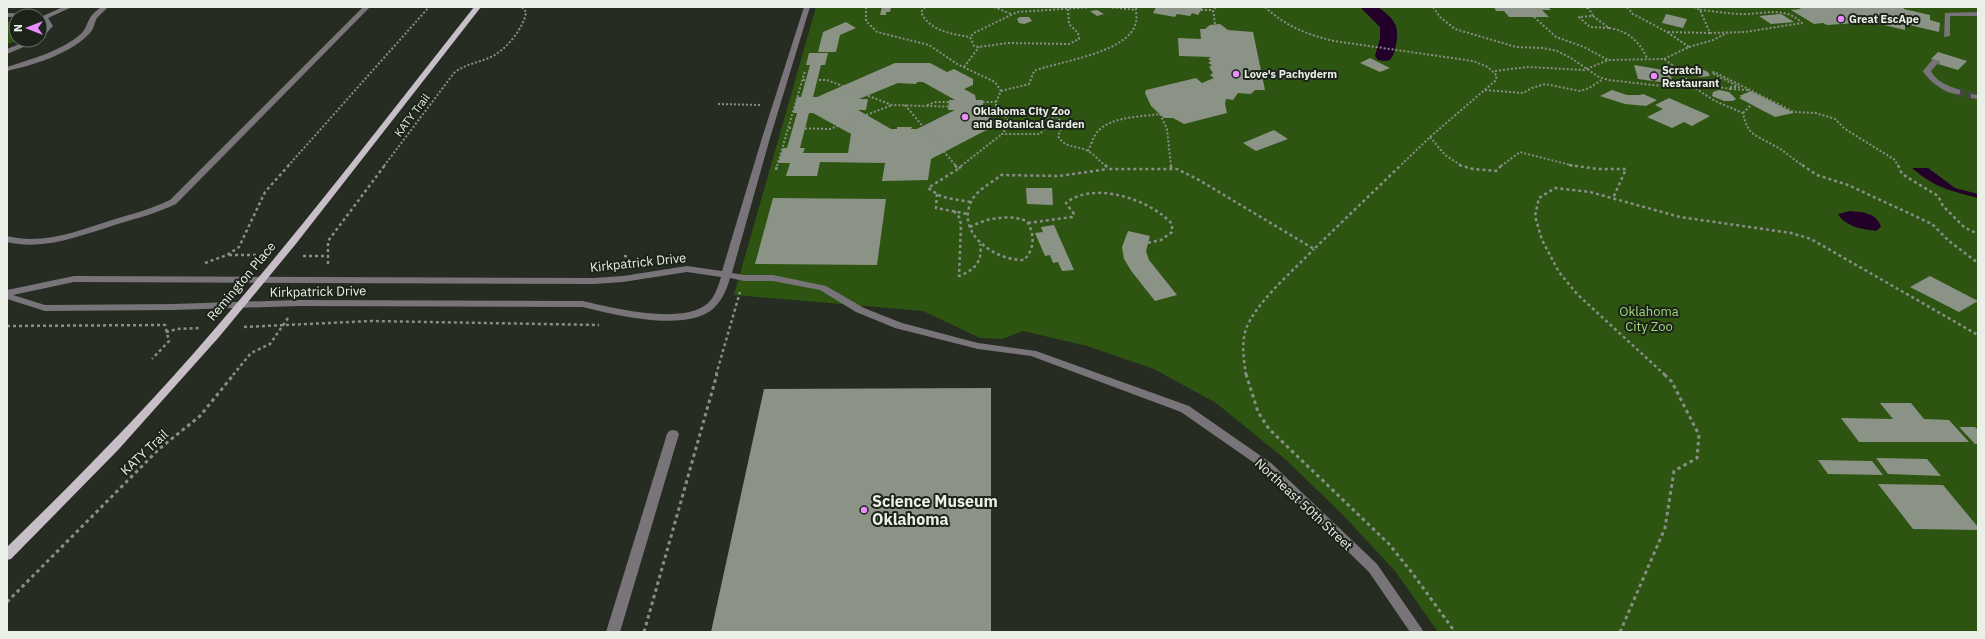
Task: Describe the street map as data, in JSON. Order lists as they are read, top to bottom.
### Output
{
  "streets": {
    "main road": ["Remington Place"],
    "street": ["Kirkpatrick Drive", "Northeast 50th Street"],
    "path": ["KATY Trail"]
  },
  "crossings": [
    ["Kirkpatrick Drive", "Remington Place"],
    ["Kirkpatrick Drive", "Northeast 50th Street"]
  ],
  "parks": ["Oklahoma City Zoo"],
  "places": [
    "Great EscApe",
    "Love's Pachyderm",
    "Scratch Restaurant",
    "Oklahoma City Zoo and Botanical Garden",
    "Science Museum Oklahoma"
  ],
  "north": "left"
}
